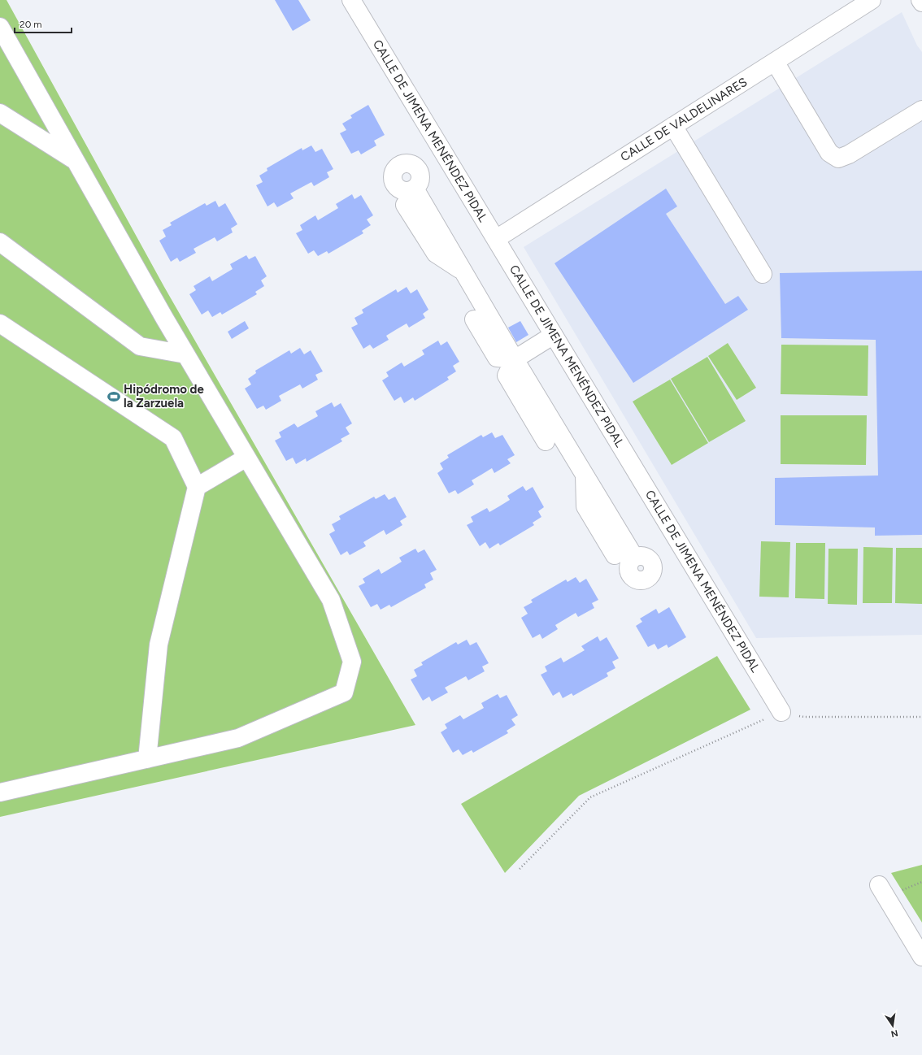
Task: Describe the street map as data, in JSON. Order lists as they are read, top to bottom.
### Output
{
  "streets": {
    "street": ["CALLE DE VALDELINARES", "CALLE DE JIMENA MENÉNDEZ PIDAL"]
  },
  "crossings": [
    ["CALLE DE VALDELINARES", "CALLE DE JIMENA MENÉNDEZ PIDAL"]
  ],
  "places": {
    "sports": ["Hipódromo de la Zarzuela"]
  },
  "scale_bar": "20 m",
  "north": "bottom"
}
